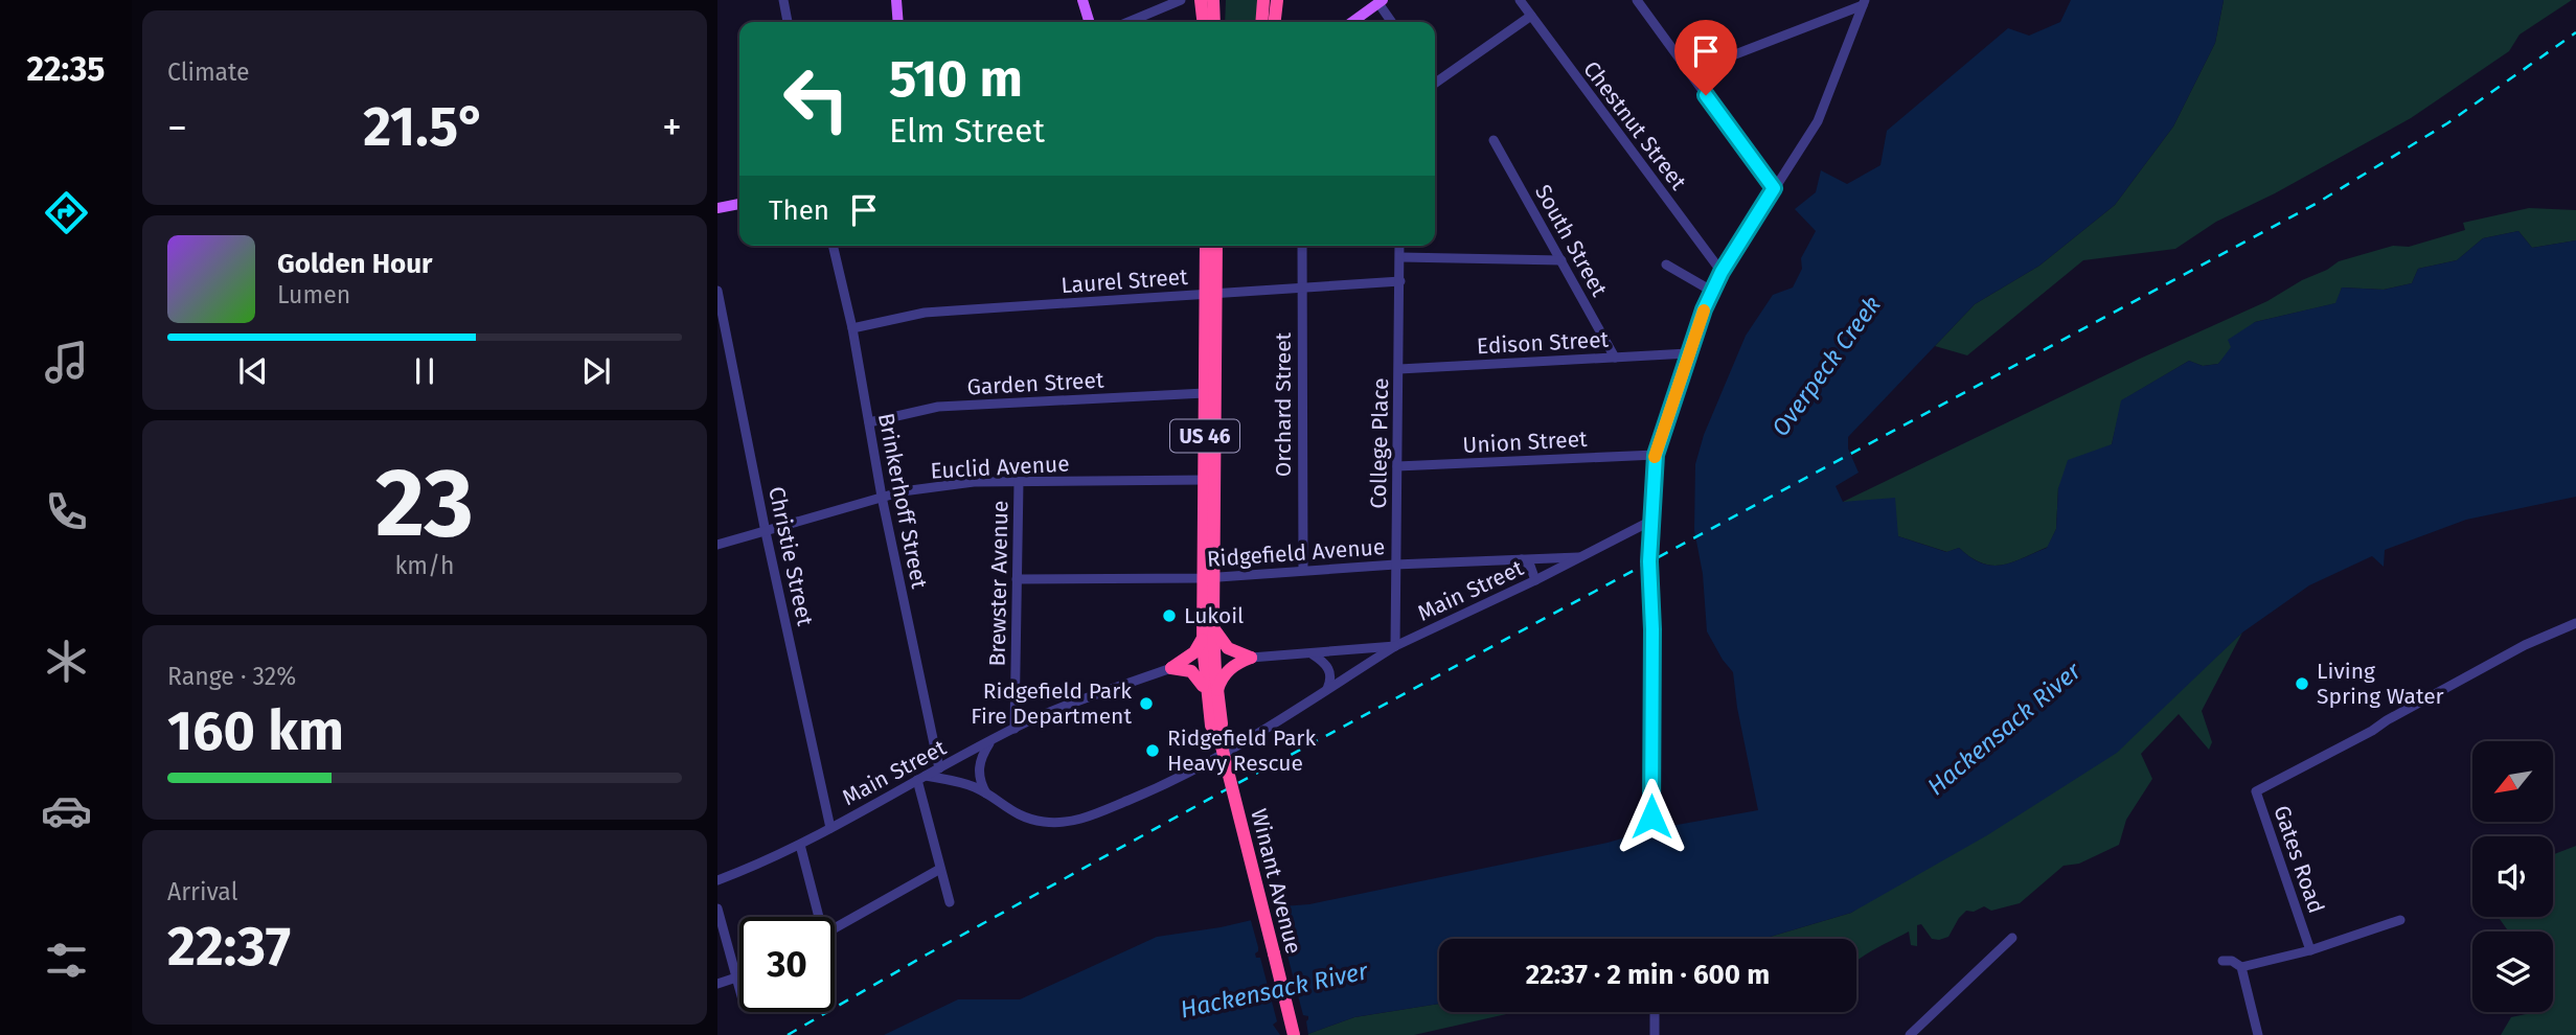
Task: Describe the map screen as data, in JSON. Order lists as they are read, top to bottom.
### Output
{
  "streets": {
    "highway": ["US 46", "Winant Avenue"],
    "street": [
      "Chestnut Street",
      "South Street",
      "Laurel Street",
      "Edison Street",
      "Garden Street",
      "Orchard Street",
      "Union Street",
      "College Place",
      "Euclid Avenue",
      "Brinkerhoff Street",
      "Ridgefield Avenue",
      "Christie Street",
      "Brewster Avenue",
      "Main Street",
      "Gates Road"
    ]
  },
  "crossings": [
    ["South Street", "Edison Street"],
    ["Laurel Street", "Orchard Street"],
    ["Laurel Street", "College Place"],
    ["Laurel Street", "Brinkerhoff Street"],
    ["Laurel Street", "Winant Avenue"],
    ["Edison Street", "College Place"],
    ["Garden Street", "Brinkerhoff Street"],
    ["Garden Street", "Winant Avenue"],
    ["Orchard Street", "Ridgefield Avenue"],
    ["Union Street", "College Place"],
    ["College Place", "Ridgefield Avenue"],
    ["College Place", "Main Street"],
    ["Euclid Avenue", "Brinkerhoff Street"],
    ["Euclid Avenue", "Christie Street"],
    ["Euclid Avenue", "Brewster Avenue"],
    ["Euclid Avenue", "Winant Avenue"],
    ["Brinkerhoff Street", "Main Street"],
    ["Ridgefield Avenue", "Brewster Avenue"],
    ["Ridgefield Avenue", "Main Street"],
    ["Ridgefield Avenue", "Winant Avenue"],
    ["Christie Street", "Main Street"],
    ["Brewster Avenue", "Main Street"]
  ],
  "water": ["Overpeck Creek", "Hackensack River"],
  "places": [
    "Lukoil",
    "Living Spring Water",
    "Ridgefield Park Fire Department",
    "Ridgefield Park Heavy Rescue"
  ],
  "north": "bottom left",
  "page": {
    "tabs": "22:35",
    "tile": [
      "Climate",
      ["23", "km/h"],
      ["Range · 32%", "160 km"],
      ["Arrival", "22:37"]
    ],
    "turn": ["510 m", "Elm Street"],
    "heat": ["−", "21.5°", "+"],
    "then": "Then",
    "song": ["Golden Hour", "Lumen"],
    "limit": "30",
    "trip": "22:37 · 2 min · 600 m"
  }
}
